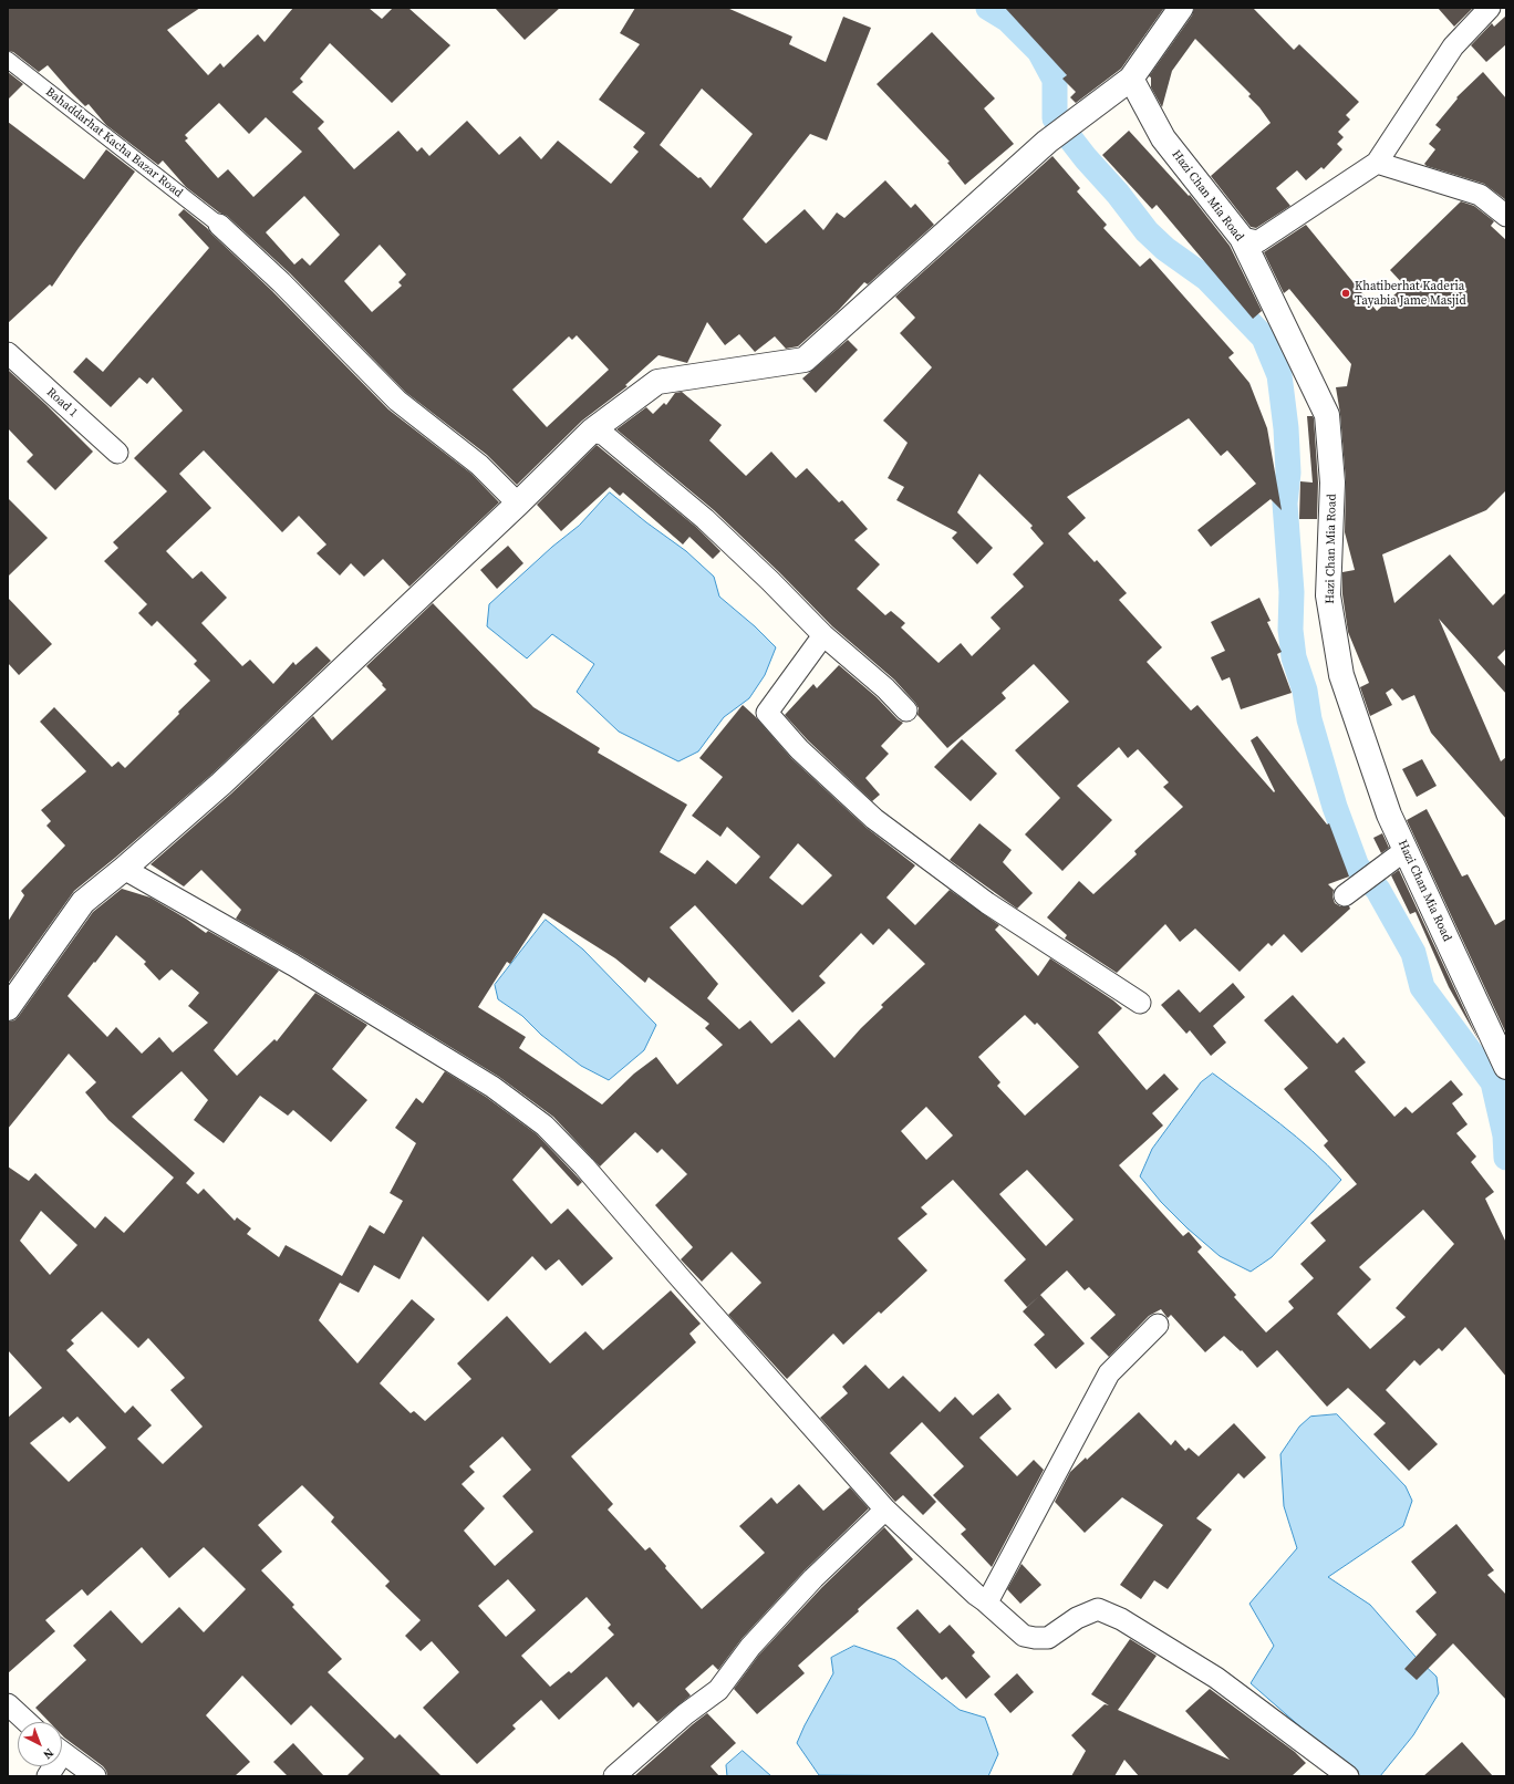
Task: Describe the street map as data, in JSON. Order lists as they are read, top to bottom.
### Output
{
  "streets": {
    "street": ["Bahaddarhat Kacha Bazar Road", "Hazi Chan Mia Road", "Road 1"]
  },
  "places": ["Khatiberhat Kaderia Tayabia Jame Masjid"],
  "north": "bottom right"
}
